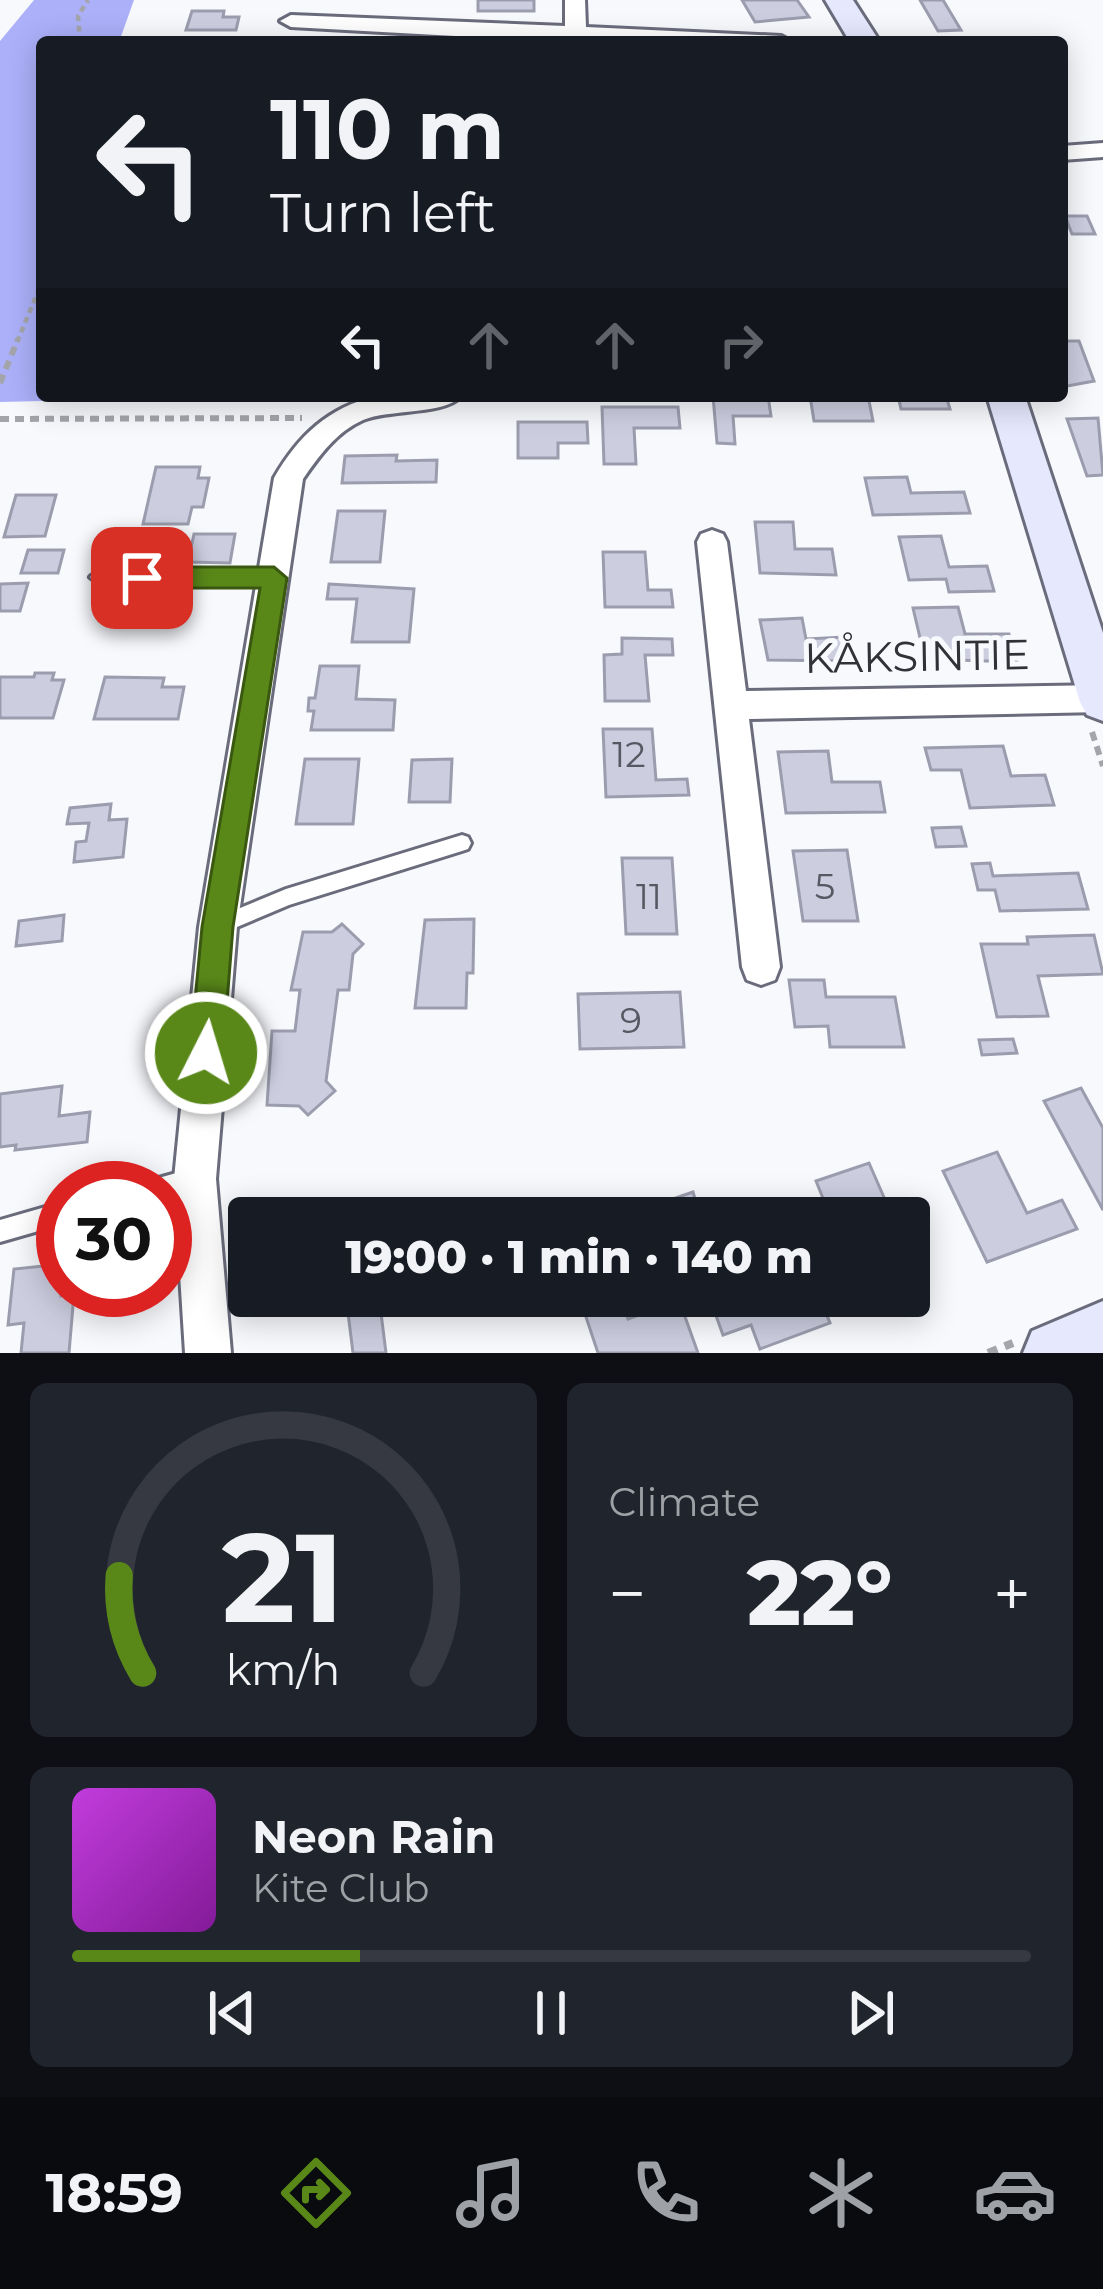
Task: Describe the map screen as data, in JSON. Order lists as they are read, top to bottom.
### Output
{
  "streets": {
    "street": ["KÅKSINTIE"]
  },
  "house_numbers": [
    "12",
    "5",
    "11",
    "9"
  ],
  "page": {
    "turn": ["110 m", "Turn left"],
    "limit": "30",
    "trip": "19:00 · 1 min · 140 m",
    "tile": "Climate",
    "heat": ["−", "22°", "+"],
    "song": ["Neon Rain", "Kite Club"],
    "tabs": "18:59",
    "gauge": ["21", "km/h"]
  }
}
